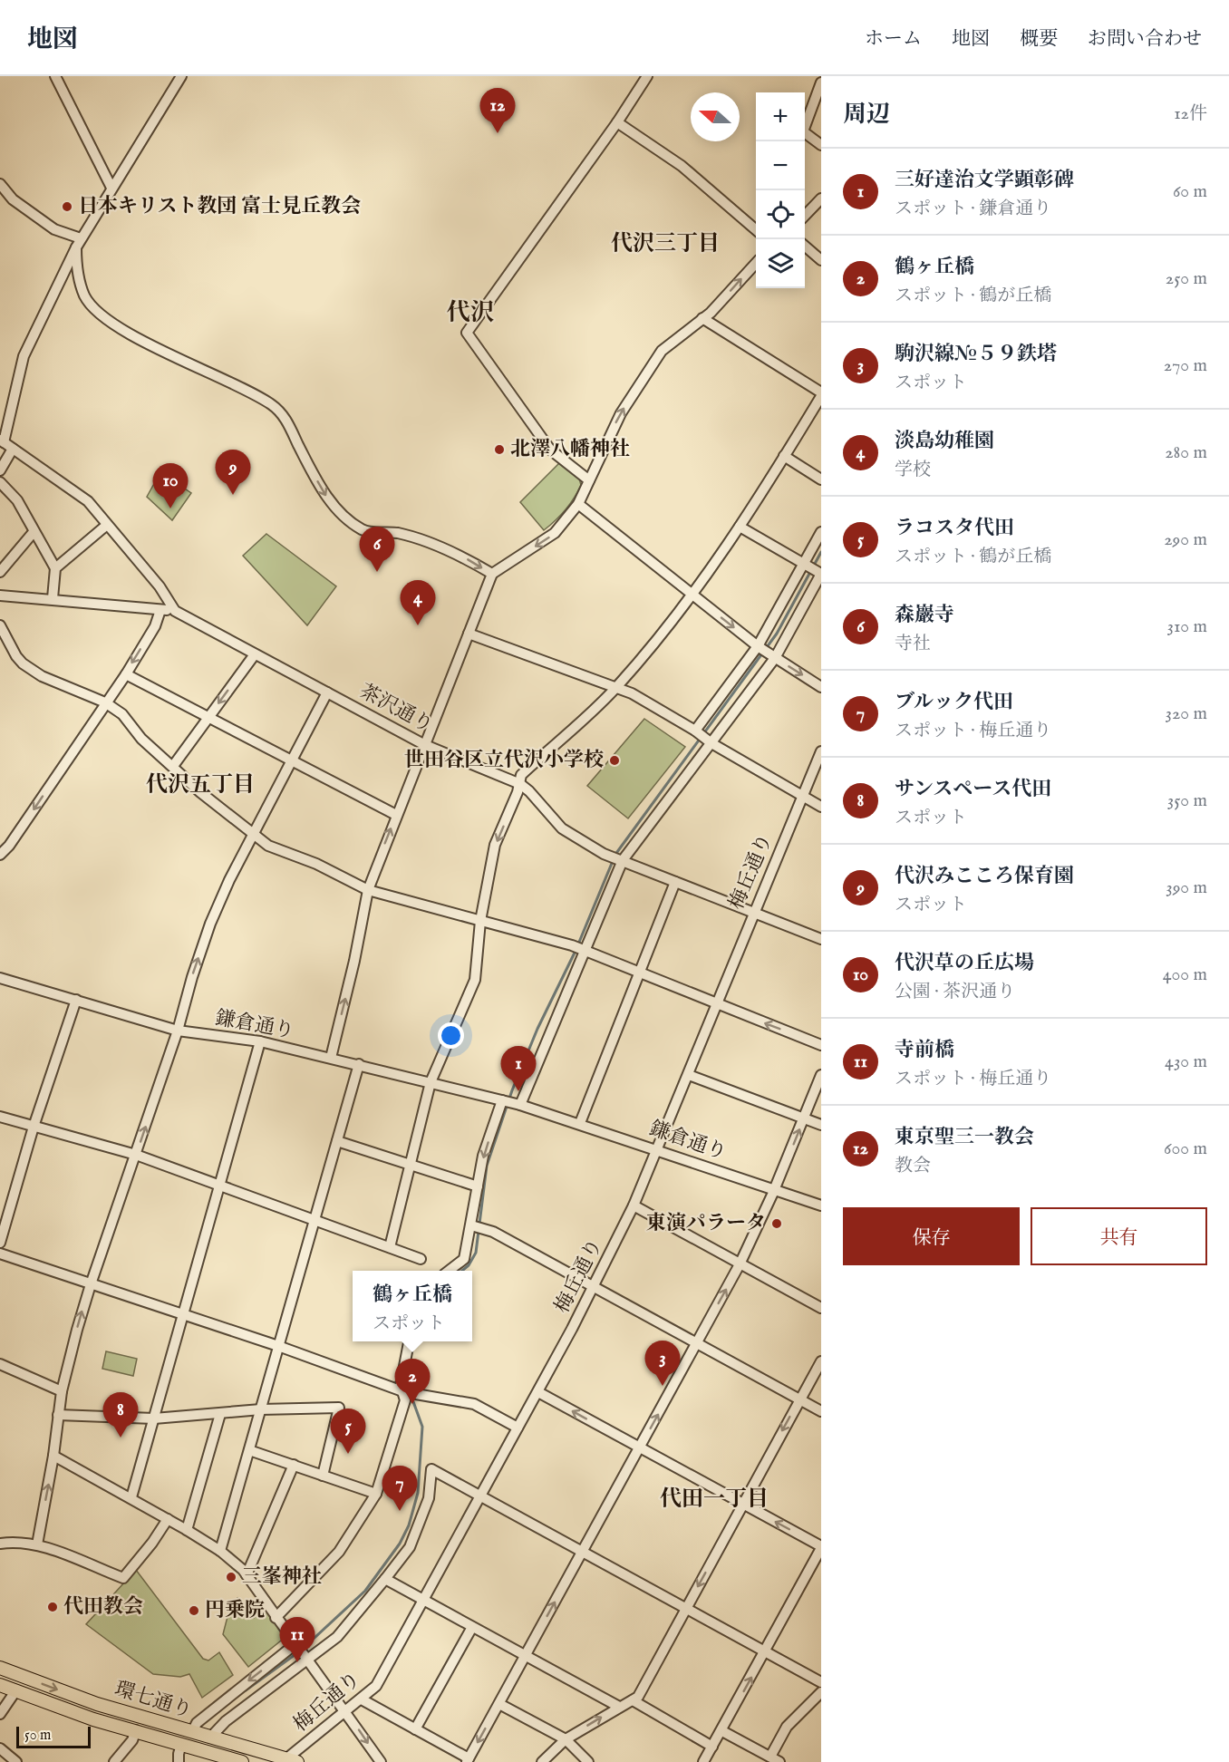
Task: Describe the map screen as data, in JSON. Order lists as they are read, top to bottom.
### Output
{
  "streets": {
    "main road": ["環七通り"],
    "street": ["茶沢通り", "梅丘通り", "鎌倉通り"]
  },
  "crossings": [
    ["茶沢通り", "梅丘通り"],
    ["梅丘通り", "鎌倉通り"],
    ["梅丘通り", "環七通り"]
  ],
  "districts": [
    "代沢三丁目",
    "代沢",
    "代沢五丁目",
    "代田一丁目"
  ],
  "places": [
    "日本キリスト教団 富士見丘教会",
    "北澤八幡神社",
    "世田谷区立代沢小学校",
    "東演パラータ",
    "三峯神社",
    "代田教会",
    "円乗院"
  ],
  "scale_bar": "50 m",
  "north": "left",
  "page": {
    "header": "地図",
    "nav": [
      "ホーム",
      "地図",
      "概要",
      "お問い合わせ"
    ],
    "heading": ["周辺", "12件"],
    "pins": [
      "12",
      "9",
      "10",
      "6",
      "4",
      "1",
      "3",
      "2",
      "8",
      "5",
      "7",
      "11"
    ],
    "map_buttons": ["+", "−"],
    "list": [
      {
        "mark": "1",
        "name": "三好達治文学顕彰碑",
        "note": "スポット · 鎌倉通り",
        "value": "60 m"
      },
      {
        "mark": "2",
        "name": "鶴ヶ丘橋",
        "note": "スポット · 鶴が丘橋",
        "value": "250 m"
      },
      {
        "mark": "3",
        "name": "駒沢線№５９鉄塔",
        "note": "スポット",
        "value": "270 m"
      },
      {
        "mark": "4",
        "name": "淡島幼稚園",
        "note": "学校",
        "value": "280 m"
      },
      {
        "mark": "5",
        "name": "ラコスタ代田",
        "note": "スポット · 鶴が丘橋",
        "value": "290 m"
      },
      {
        "mark": "6",
        "name": "森巖寺",
        "note": "寺社",
        "value": "310 m"
      },
      {
        "mark": "7",
        "name": "ブルック代田",
        "note": "スポット · 梅丘通り",
        "value": "320 m"
      },
      {
        "mark": "8",
        "name": "サンスペース代田",
        "note": "スポット",
        "value": "350 m"
      },
      {
        "mark": "9",
        "name": "代沢みこころ保育園",
        "note": "スポット",
        "value": "390 m"
      },
      {
        "mark": "10",
        "name": "代沢草の丘広場",
        "note": "公園 · 茶沢通り",
        "value": "400 m"
      },
      {
        "mark": "11",
        "name": "寺前橋",
        "note": "スポット · 梅丘通り",
        "value": "430 m"
      },
      {
        "mark": "12",
        "name": "東京聖三一教会",
        "note": "教会",
        "value": "600 m"
      }
    ],
    "buttons": ["保存", "共有"],
    "popup": ["鶴ヶ丘橋", "スポット"],
    "scale": "50 m"
  }
}
